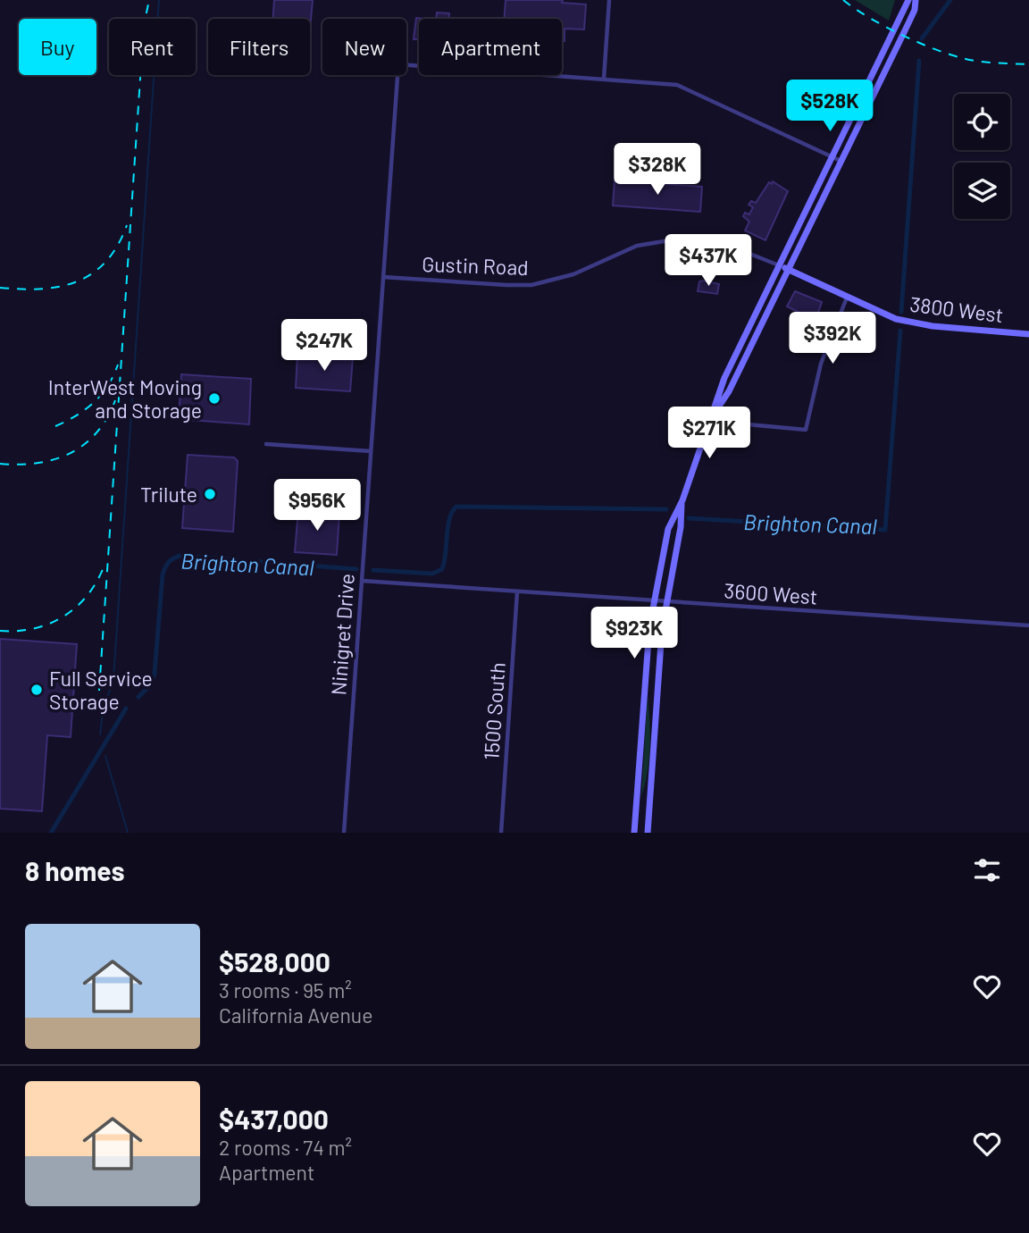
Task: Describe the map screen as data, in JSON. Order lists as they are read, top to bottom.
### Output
{
  "streets": {
    "main road": ["3800 West"],
    "street": [
      "Gustin Road",
      "3600 West",
      "Ninigret Drive",
      "1500 South"
    ]
  },
  "crossings": [
    ["Gustin Road", "3800 West"],
    ["Gustin Road", "Ninigret Drive"],
    ["3600 West", "Ninigret Drive"],
    ["3600 West", "1500 South"]
  ],
  "water": ["Brighton Canal"],
  "places": ["InterWest Moving and Storage", "Trilute", "Full Service Storage"],
  "page": {
    "chip": [
      "Buy",
      "Rent",
      "Filters",
      "New",
      "Apartment"
    ],
    "price": [
      "$528K",
      "$328K",
      "$437K",
      "$392K",
      "$247K",
      "$271K",
      "$956K",
      "$923K"
    ],
    "heading": "8 homes",
    "list": [
      {
        "name": "$528,000",
        "note": "3 rooms · 95 m² · California Avenue"
      },
      {
        "name": "$437,000",
        "note": "2 rooms · 74 m² · Apartment"
      }
    ]
  }
}
